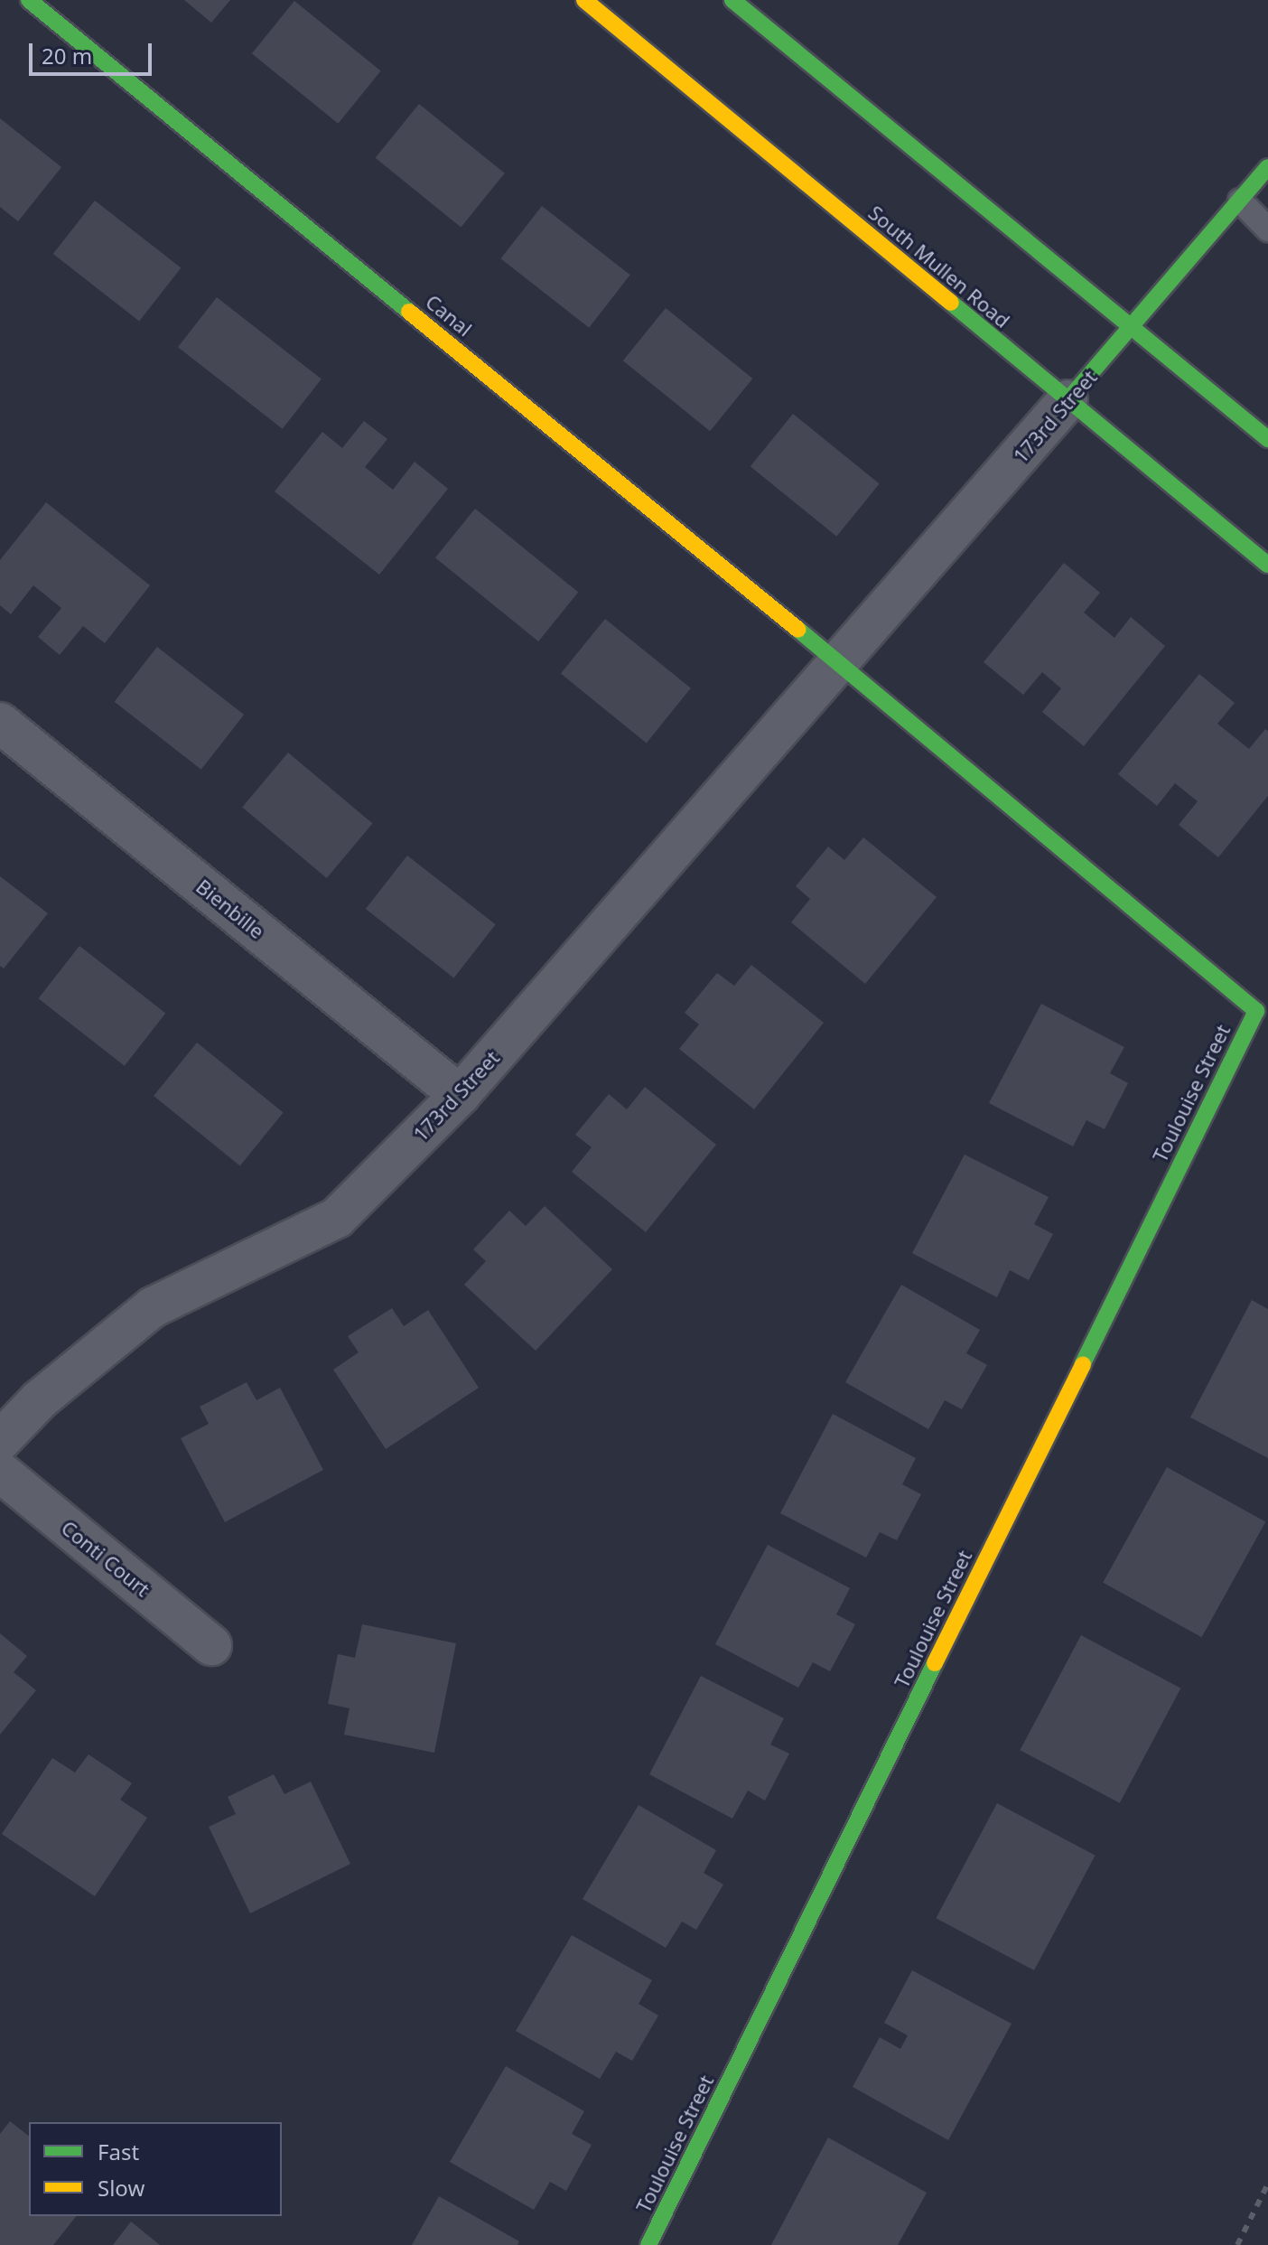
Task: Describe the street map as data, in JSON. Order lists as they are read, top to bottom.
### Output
{
  "streets": {
    "street": [
      "South Mullen Road",
      "Canal",
      "173rd Street",
      "Bienbille",
      "Toulouise Street",
      "Conti Court"
    ]
  },
  "crossings": [
    ["South Mullen Road", "173rd Street"],
    ["Canal", "173rd Street"],
    ["Canal", "Toulouise Street"],
    ["173rd Street", "Bienbille"],
    ["173rd Street", "Toulouise Street"]
  ],
  "legend": ["Fast", "Slow"],
  "scale_bar": "20 m"
}
